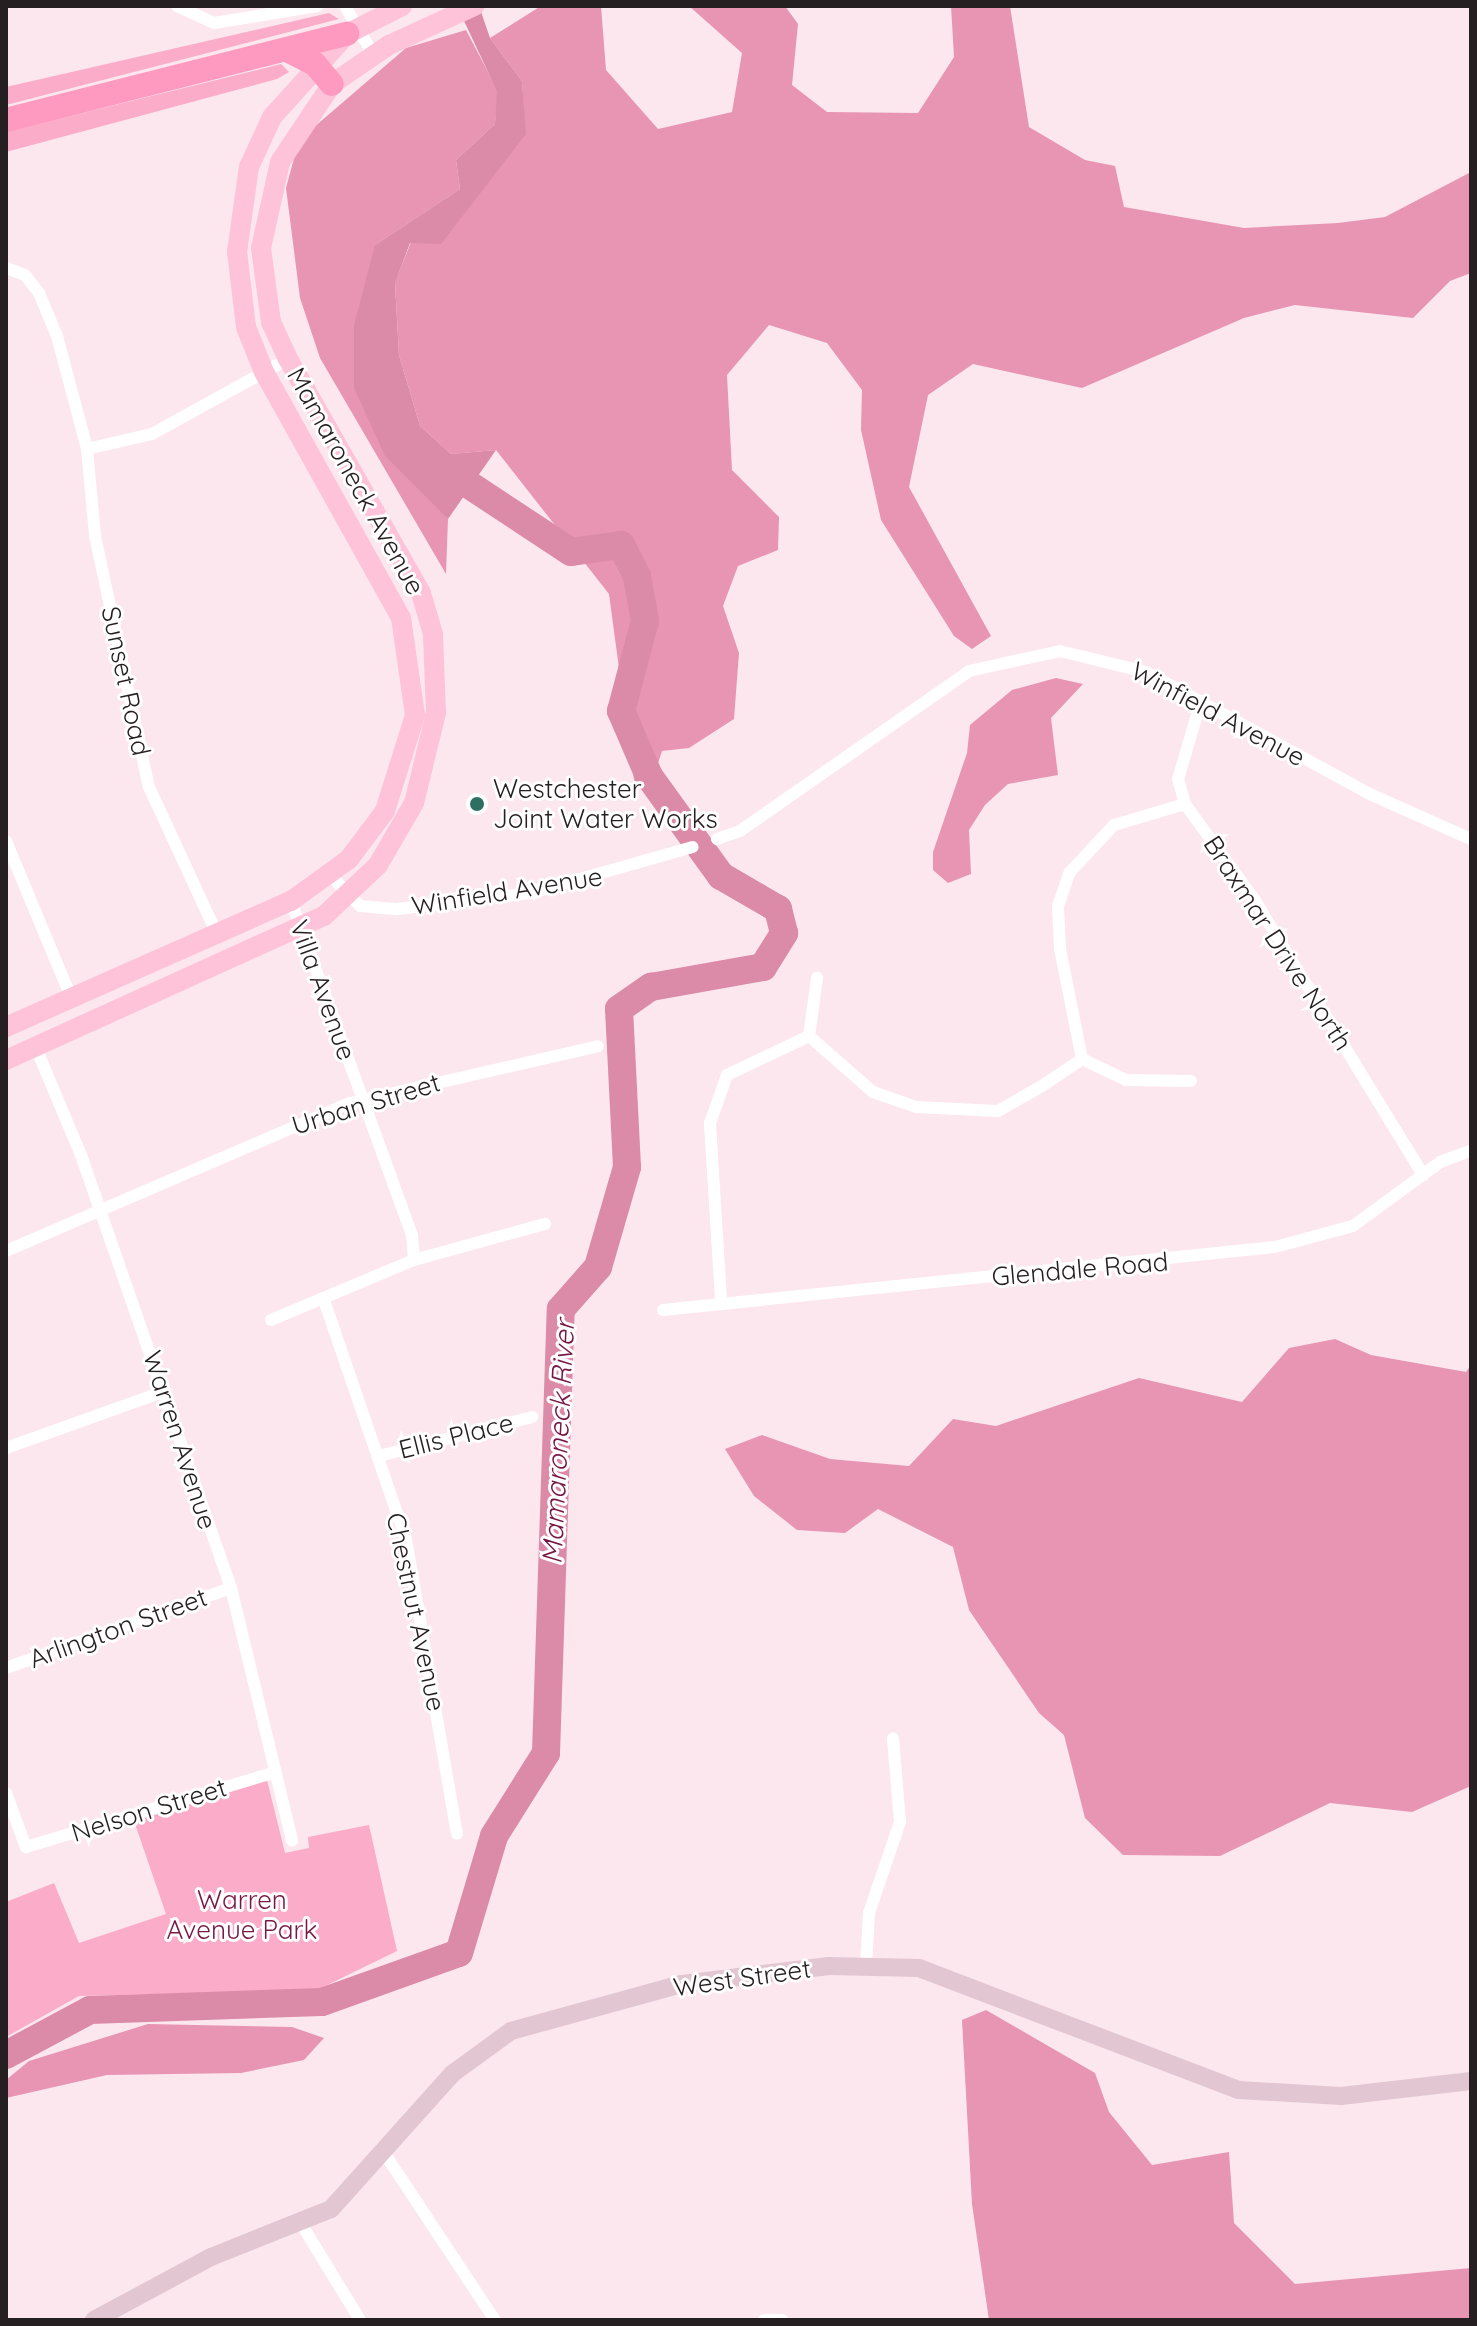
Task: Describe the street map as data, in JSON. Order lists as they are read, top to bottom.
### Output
{
  "streets": {
    "main road": ["Mamaroneck Avenue"],
    "street": [
      "Sunset Road",
      "Winfield Avenue",
      "Braxmar Drive North",
      "Villa Avenue",
      "Urban Street",
      "Glendale Road",
      "Ellis Place",
      "Warren Avenue",
      "Chestnut Avenue",
      "Arlington Street",
      "Nelson Street",
      "West Street"
    ]
  },
  "crossings": [
    ["Mamaroneck Avenue", "Sunset Road"],
    ["Mamaroneck Avenue", "Winfield Avenue"],
    ["Mamaroneck Avenue", "Villa Avenue"],
    ["Mamaroneck Avenue", "Warren Avenue"],
    ["Braxmar Drive North", "Glendale Road"],
    ["Villa Avenue", "Urban Street"],
    ["Urban Street", "Warren Avenue"],
    ["Ellis Place", "Chestnut Avenue"],
    ["Warren Avenue", "Arlington Street"],
    ["Warren Avenue", "Nelson Street"]
  ],
  "water": ["Mamaroneck River"],
  "parks": ["Warren Avenue Park"],
  "places": ["Westchester Joint Water Works"]
}
